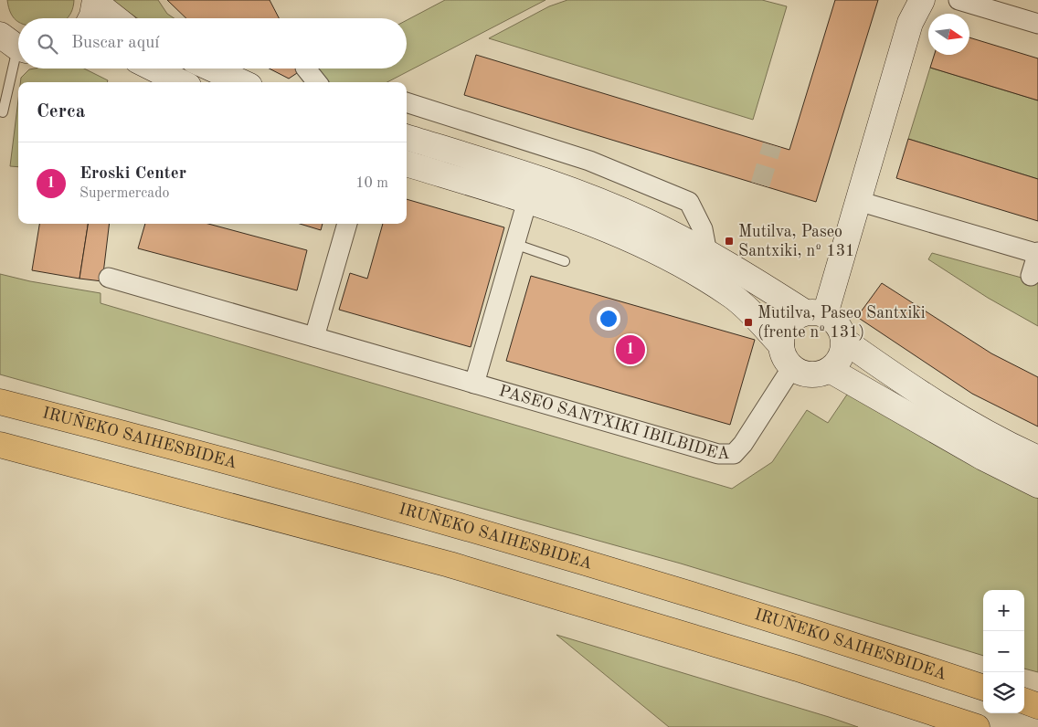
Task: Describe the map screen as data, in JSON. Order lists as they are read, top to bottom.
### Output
{
  "streets": {
    "highway": ["IRUÑEKO SAIHESBIDEA"],
    "street": ["PASEO SANTXIKI IBILBIDEA"]
  },
  "places": {
    "transit": ["Mutilva, Paseo Santxiki, nº 131", "Mutilva, Paseo Santxiki (frente nº 131)"]
  },
  "north": "right",
  "page": {
    "search": "Buscar aquí",
    "heading": "Cerca",
    "list": [
      {
        "mark": "1",
        "name": "Eroski Center",
        "note": "Supermercado",
        "value": "10 m"
      }
    ],
    "pins": "1",
    "map_buttons": ["+", "−"]
  }
}
